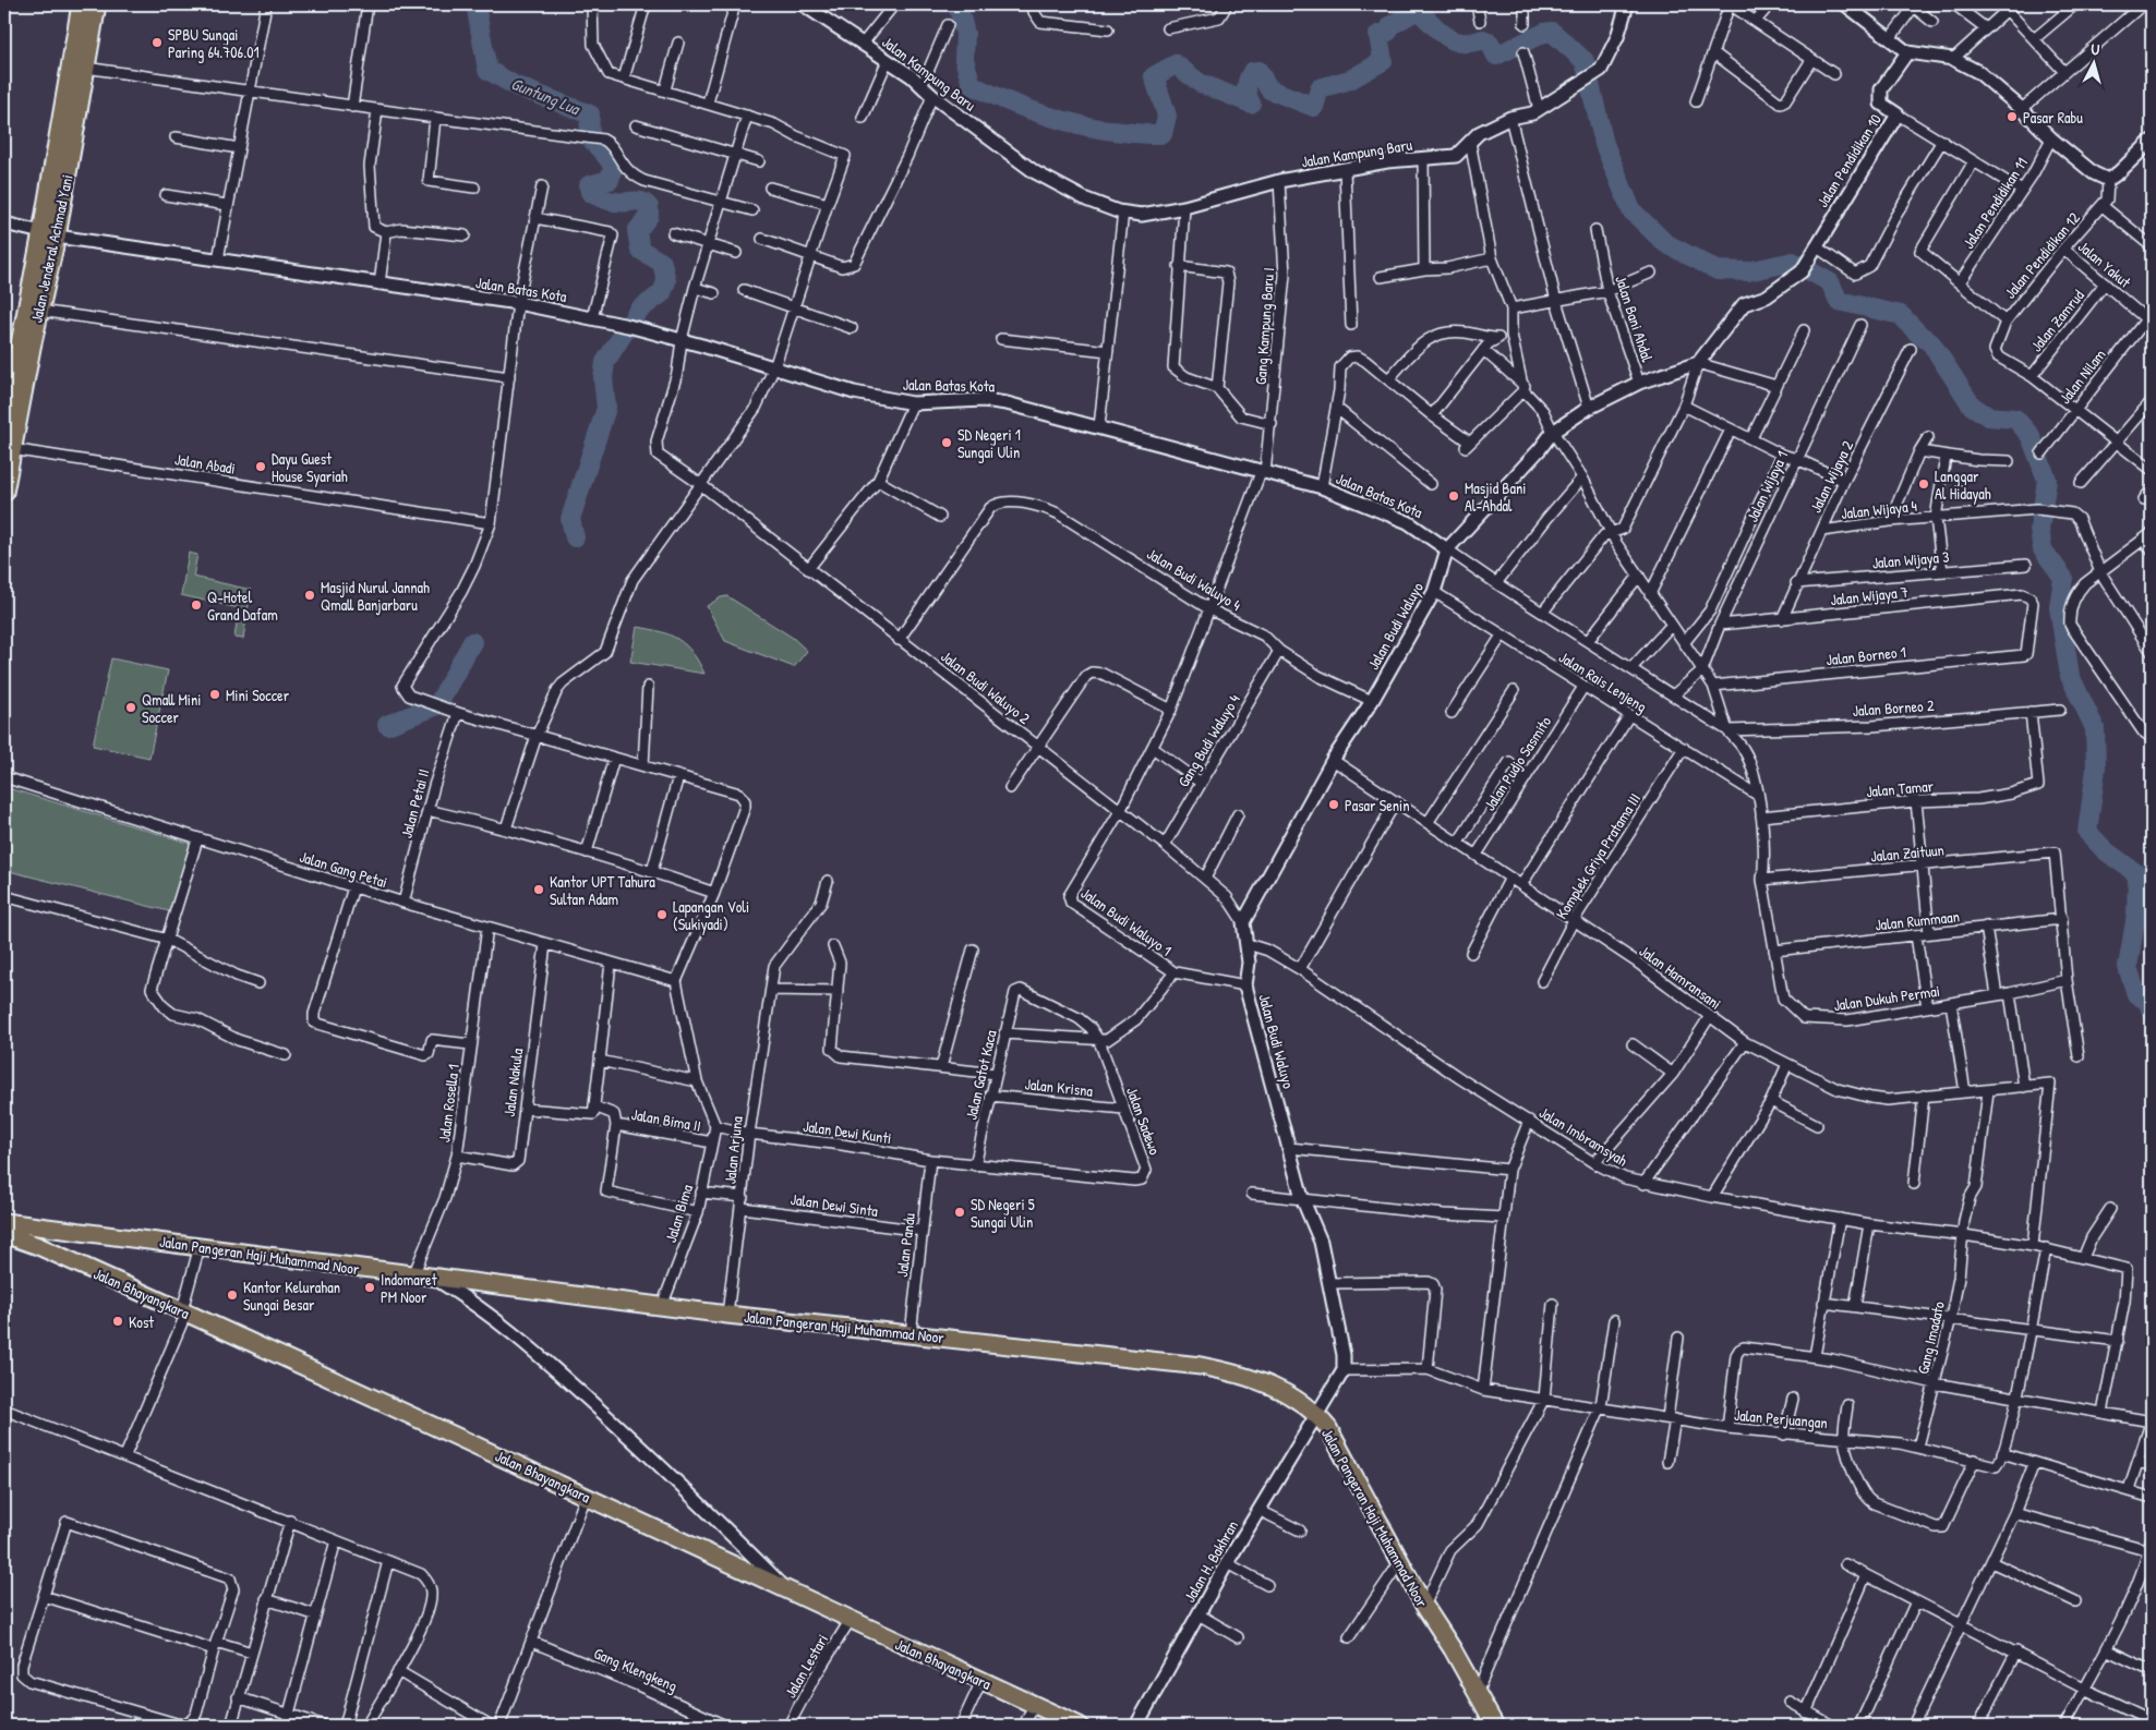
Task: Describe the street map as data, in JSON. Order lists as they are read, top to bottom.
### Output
{
  "streets": {
    "main road": ["Jalan Jenderal Achmad Yani", "Jalan Pangeran Haji Muhammad Noor", "Jalan Bhayangkara"],
    "street": [
      "Jalan Kampung Baru",
      "Jalan Pendidikan 10",
      "Jalan Pendidikan 11",
      "Jalan Pendidikan 12",
      "Jalan Yakut",
      "Jalan Batas Kota",
      "Jalan Bani Ahdal",
      "Jalan Zamrud",
      "Gang Kampung Baru I",
      "Jalan Nilam",
      "Jalan Abadi",
      "Jalan Wijaya 2",
      "Jalan Wijaya 1",
      "Jalan Wijaya 4",
      "Jalan Wijaya 3",
      "Jalan Budi Waluyo 4",
      "Jalan Wijaya 7",
      "Jalan Budi Waluyo",
      "Jalan Borneo 1",
      "Jalan Rais Lenjeng",
      "Jalan Budi Waluyo 2",
      "Jalan Borneo 2",
      "Gang Budi Waluyo 4",
      "Jalan Pudjo Sasmito",
      "Jalan Tamar",
      "Jalan Petai II",
      "Jalan Zaituun",
      "Komplek Griya Pratama III",
      "Jalan Gang Petai",
      "Jalan Rummaan",
      "Jalan Budi Waluyo 1",
      "Jalan Hamransani",
      "Jalan Dukuh Permai",
      "Jalan Gatot Kaca",
      "Jalan Nakula",
      "Jalan Krisna",
      "Jalan Rosella 1",
      "Jalan Bima II",
      "Jalan Sadewo",
      "Jalan Dewi Kunti",
      "Jalan Imbramsyah",
      "Jalan Arjuna",
      "Jalan Dewi Sinta",
      "Jalan Bima",
      "Jalan Pandu",
      "Gang Imadato",
      "Jalan Perjuangan",
      "Jalan H. Bakhran",
      "Jalan Lestari",
      "Gang Klengkeng"
    ]
  },
  "crossings": [
    ["Jalan Kampung Baru", "Gang Kampung Baru I"],
    ["Jalan Pendidikan 10", "Jalan Bani Ahdal"],
    ["Jalan Jenderal Achmad Yani", "Jalan Batas Kota"],
    ["Jalan Jenderal Achmad Yani", "Jalan Abadi"],
    ["Jalan Pendidikan 12", "Jalan Yakut"],
    ["Jalan Pendidikan 12", "Jalan Zamrud"],
    ["Jalan Yakut", "Jalan Zamrud"],
    ["Jalan Yakut", "Jalan Nilam"],
    ["Jalan Batas Kota", "Jalan Bani Ahdal"],
    ["Jalan Batas Kota", "Gang Kampung Baru I"],
    ["Jalan Batas Kota", "Jalan Budi Waluyo"],
    ["Jalan Batas Kota", "Jalan Budi Waluyo 2"],
    ["Jalan Batas Kota", "Jalan Borneo 2"],
    ["Jalan Batas Kota", "Jalan Dukuh Permai"],
    ["Jalan Bani Ahdal", "Jalan Budi Waluyo"],
    ["Gang Kampung Baru I", "Jalan Budi Waluyo 4"],
    ["Gang Kampung Baru I", "Jalan Budi Waluyo 2"],
    ["Gang Kampung Baru I", "Jalan Budi Waluyo 1"],
    ["Jalan Wijaya 2", "Jalan Wijaya 4"],
    ["Jalan Wijaya 2", "Jalan Wijaya 3"],
    ["Jalan Wijaya 2", "Jalan Wijaya 7"],
    ["Jalan Wijaya 1", "Jalan Wijaya 7"],
    ["Jalan Budi Waluyo 4", "Jalan Budi Waluyo"],
    ["Jalan Budi Waluyo 4", "Jalan Budi Waluyo 2"],
    ["Jalan Budi Waluyo 4", "Gang Budi Waluyo 4"],
    ["Jalan Wijaya 7", "Jalan Borneo 1"],
    ["Jalan Budi Waluyo", "Jalan Rais Lenjeng"],
    ["Jalan Budi Waluyo", "Jalan Budi Waluyo 2"],
    ["Jalan Budi Waluyo", "Jalan Budi Waluyo 1"],
    ["Jalan Budi Waluyo", "Jalan Hamransani"],
    ["Jalan Budi Waluyo", "Jalan Imbramsyah"],
    ["Jalan Budi Waluyo", "Jalan Perjuangan"],
    ["Jalan Rais Lenjeng", "Jalan Pudjo Sasmito"],
    ["Jalan Rais Lenjeng", "Komplek Griya Pratama III"],
    ["Jalan Rais Lenjeng", "Jalan Dukuh Permai"],
    ["Jalan Budi Waluyo 2", "Gang Budi Waluyo 4"],
    ["Jalan Borneo 2", "Jalan Tamar"],
    ["Jalan Pudjo Sasmito", "Jalan Hamransani"],
    ["Jalan Tamar", "Jalan Dukuh Permai"],
    ["Jalan Petai II", "Jalan Gang Petai"],
    ["Jalan Zaituun", "Jalan Rummaan"],
    ["Jalan Zaituun", "Jalan Dukuh Permai"],
    ["Komplek Griya Pratama III", "Jalan Hamransani"],
    ["Jalan Gang Petai", "Jalan Nakula"],
    ["Jalan Gang Petai", "Jalan Rosella 1"],
    ["Jalan Rummaan", "Jalan Dukuh Permai"],
    ["Jalan Budi Waluyo 1", "Jalan Sadewo"],
    ["Jalan Hamransani", "Jalan Imbramsyah"],
    ["Jalan Hamransani", "Gang Imadato"],
    ["Jalan Gatot Kaca", "Jalan Krisna"],
    ["Jalan Gatot Kaca", "Jalan Sadewo"],
    ["Jalan Gatot Kaca", "Jalan Dewi Kunti"],
    ["Jalan Nakula", "Jalan Rosella 1"],
    ["Jalan Krisna", "Jalan Sadewo"],
    ["Jalan Rosella 1", "Jalan Pangeran Haji Muhammad Noor"],
    ["Jalan Bima II", "Jalan Bima"],
    ["Jalan Sadewo", "Jalan Dewi Kunti"],
    ["Jalan Dewi Kunti", "Jalan Arjuna"],
    ["Jalan Dewi Kunti", "Jalan Bima"],
    ["Jalan Dewi Kunti", "Jalan Pandu"],
    ["Jalan Imbramsyah", "Gang Imadato"],
    ["Jalan Arjuna", "Jalan Dewi Sinta"],
    ["Jalan Arjuna", "Jalan Pangeran Haji Muhammad Noor"],
    ["Jalan Dewi Sinta", "Jalan Bima"],
    ["Jalan Dewi Sinta", "Jalan Pandu"],
    ["Jalan Bima", "Jalan Pangeran Haji Muhammad Noor"],
    ["Jalan Pandu", "Jalan Pangeran Haji Muhammad Noor"],
    ["Jalan Pangeran Haji Muhammad Noor", "Jalan H. Bakhran"],
    ["Jalan Bhayangkara", "Jalan Lestari"],
    ["Gang Imadato", "Jalan Perjuangan"]
  ],
  "water": ["Guntung Lua"],
  "places": [
    "SPBU Sungai Paring 64.706.01",
    "Pasar Rabu",
    "SD Negeri 1 Sungai Ulin",
    "Dayu Guest House Syariah",
    "Langgar Al Hidayah",
    "Masjid Bani Al-Ahdal",
    "Masjid Nurul Jannah Qmall Banjarbaru",
    "Q-Hotel Grand Dafam",
    "Mini Soccer",
    "Qmall Mini Soccer",
    "Pasar Senin",
    "Kantor UPT Tahura Sultan Adam",
    "Lapangan Voli (Sukiyadi)",
    "SD Negeri 5 Sungai Ulin",
    "Indomaret PM Noor",
    "Kantor Kelurahan Sungai Besar",
    "Kost"
  ],
  "north": "top"
}
